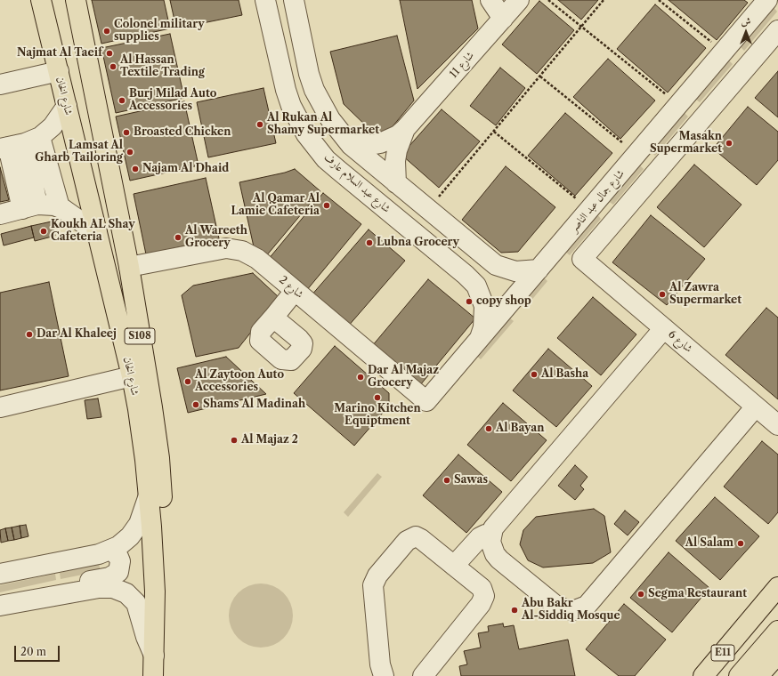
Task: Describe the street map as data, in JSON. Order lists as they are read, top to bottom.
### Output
{
  "streets": {
    "main road": ["شارع الخان", "S108", "E11"],
    "street": [
      "شارع 11",
      "شارع عبد السلام عارف",
      "شارع جمال عبد الناصر",
      "شارع 2",
      "شارع 6"
    ]
  },
  "crossings": [
    ["شارع الخان", "شارع 2"],
    ["شارع عبد السلام عارف", "شارع جمال عبد الناصر"],
    ["شارع جمال عبد الناصر", "شارع 2"]
  ],
  "places": [
    "Colonel military supplies",
    "Najmat Al Taeif",
    "Al Hassan Textile Trading",
    "Burj Milad Auto Accessories",
    "Al Rukan Al Shamy Supermarket",
    "Broasted Chicken",
    "Masakn Supermarket",
    "Lamsat Al Gharb Tailoring",
    "Najam Al Dhaid",
    "Al Qamar Al Lamie Cafeteria",
    "Koukh AL Shay Cafeteria",
    "Al Wareeth Grocery",
    "Lubna Grocery",
    "Al Zawra Supermarket",
    "copy shop",
    "Dar Al Khaleej",
    "Al Basha",
    "Dar Al Majaz Grocery",
    "Al Zaytoon Auto Accessories",
    "Marino Kitchen Equiptment",
    "Shams Al Madinah",
    "Al Bayan",
    "Al Majaz 2",
    "Sawas",
    "Al Salam",
    "Segma Restaurant",
    "Abu Bakr Al-Siddiq Mosque"
  ],
  "scale_bar": "20 m",
  "north": "top"
}
